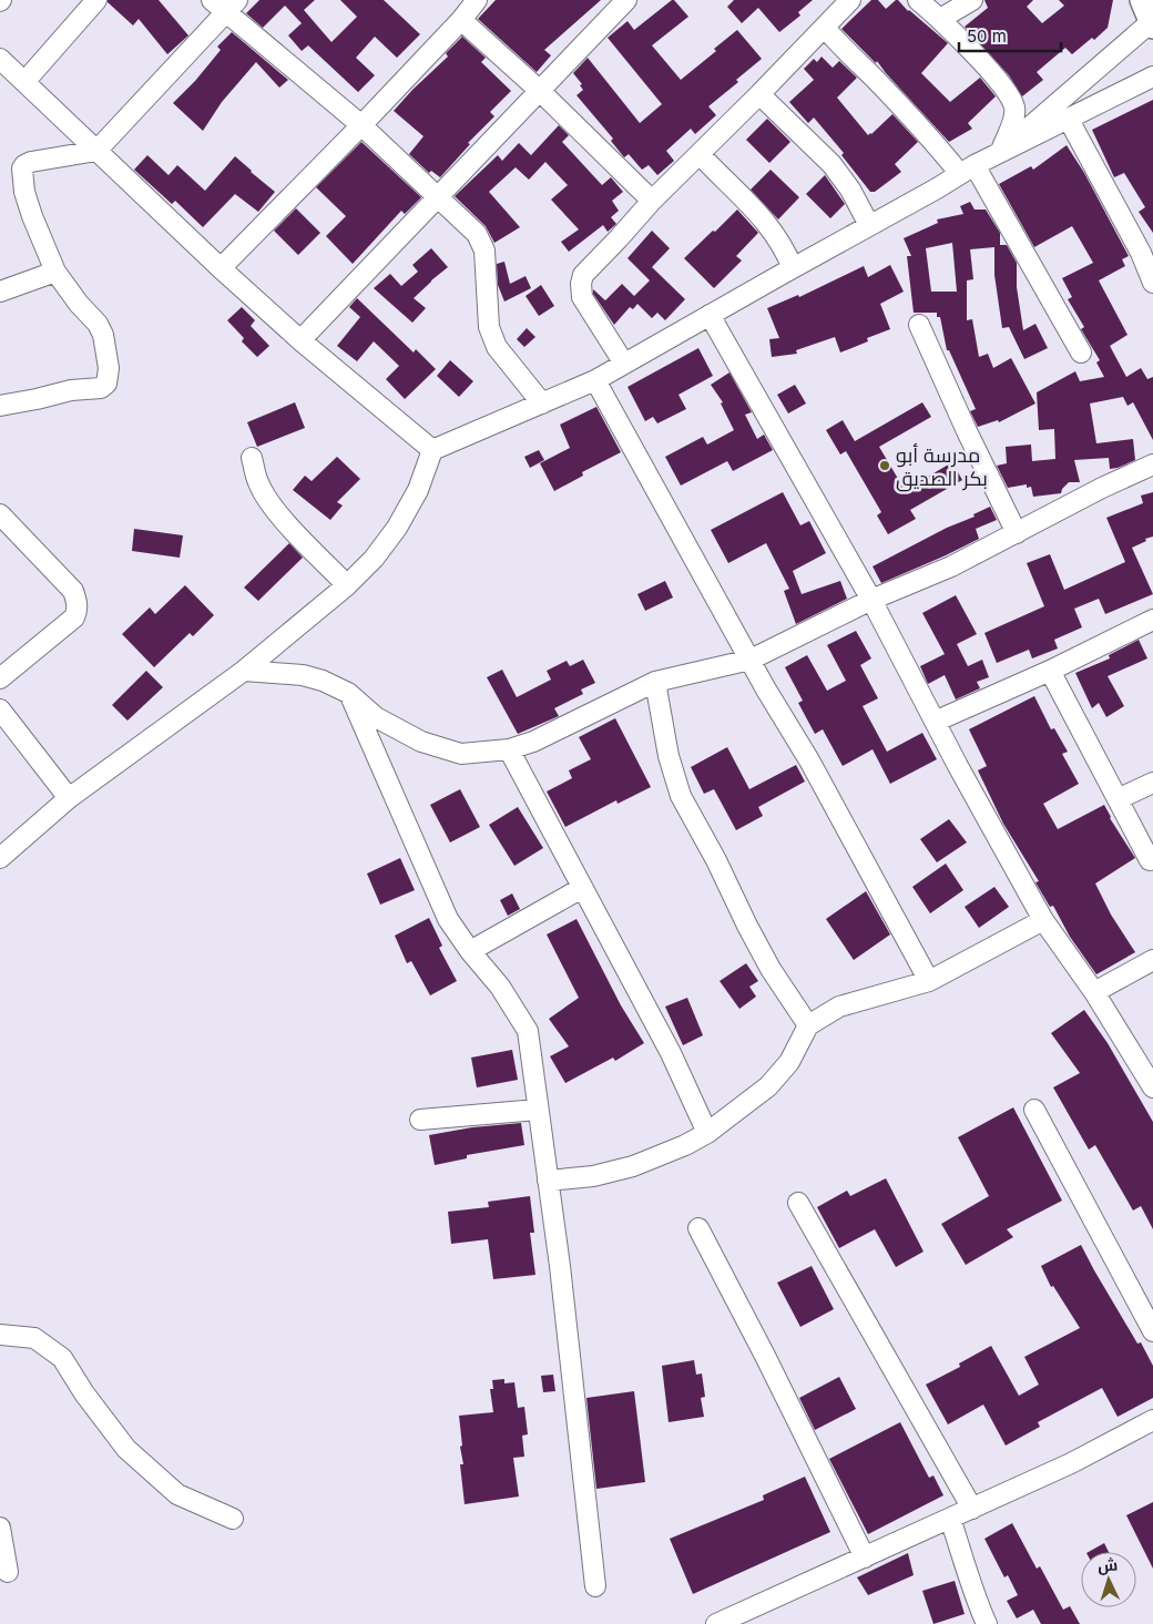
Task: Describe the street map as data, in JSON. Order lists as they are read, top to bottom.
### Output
{
  "places": ["مدرسة أبو بكر الصديق"],
  "scale_bar": "50 m",
  "north": "top"
}
